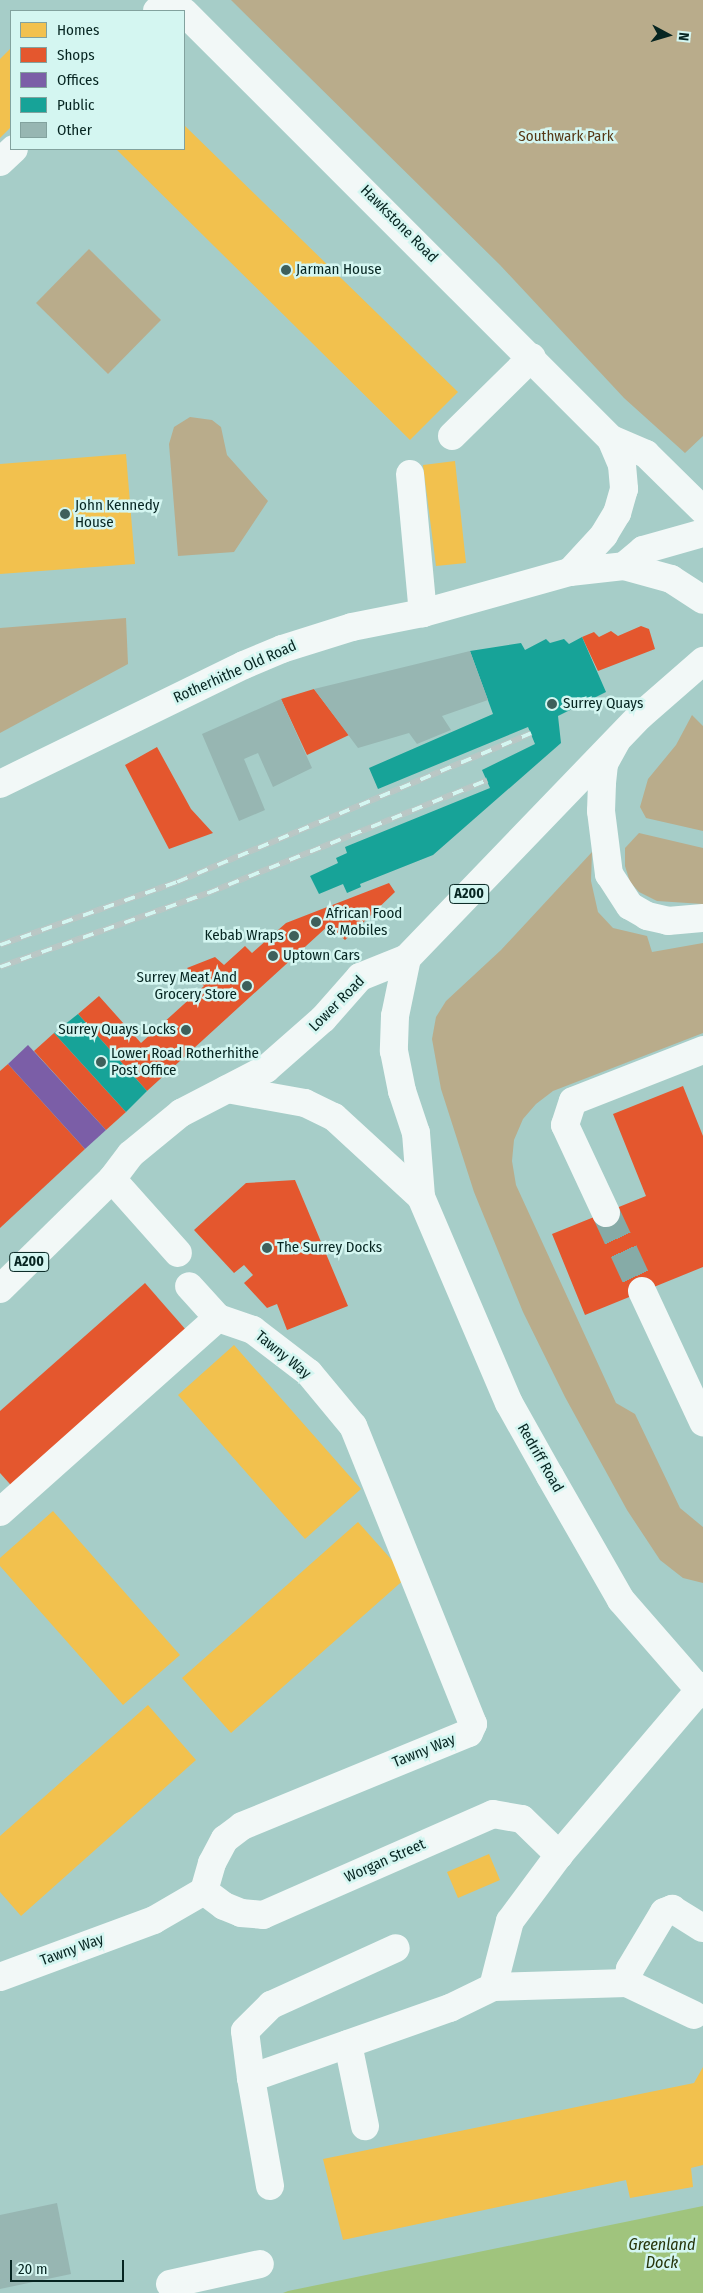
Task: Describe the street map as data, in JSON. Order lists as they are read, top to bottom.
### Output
{
  "streets": {
    "main road": [
      "Hawkstone Road",
      "Rotherhithe Old Road",
      "A200",
      "Lower Road",
      "Tawny Way",
      "Redriff Road",
      "Worgan Street"
    ]
  },
  "crossings": [
    ["Hawkstone Road", "Rotherhithe Old Road"],
    ["Lower Road", "Redriff Road"],
    ["Tawny Way", "Worgan Street"]
  ],
  "water": ["Greenland Dock"],
  "parks": ["Southwark Park"],
  "places": [
    "Jarman House",
    "John Kennedy House",
    "Surrey Quays",
    "African Food & Mobiles",
    "Kebab Wraps",
    "Uptown Cars",
    "Surrey Meat And Grocery Store",
    "Surrey Quays Locks",
    "Lower Road Rotherhithe Post Office",
    "The Surrey Docks"
  ],
  "legend": [
    "Homes",
    "Shops",
    "Offices",
    "Public",
    "Other"
  ],
  "scale_bar": "20 m",
  "north": "right"
}
